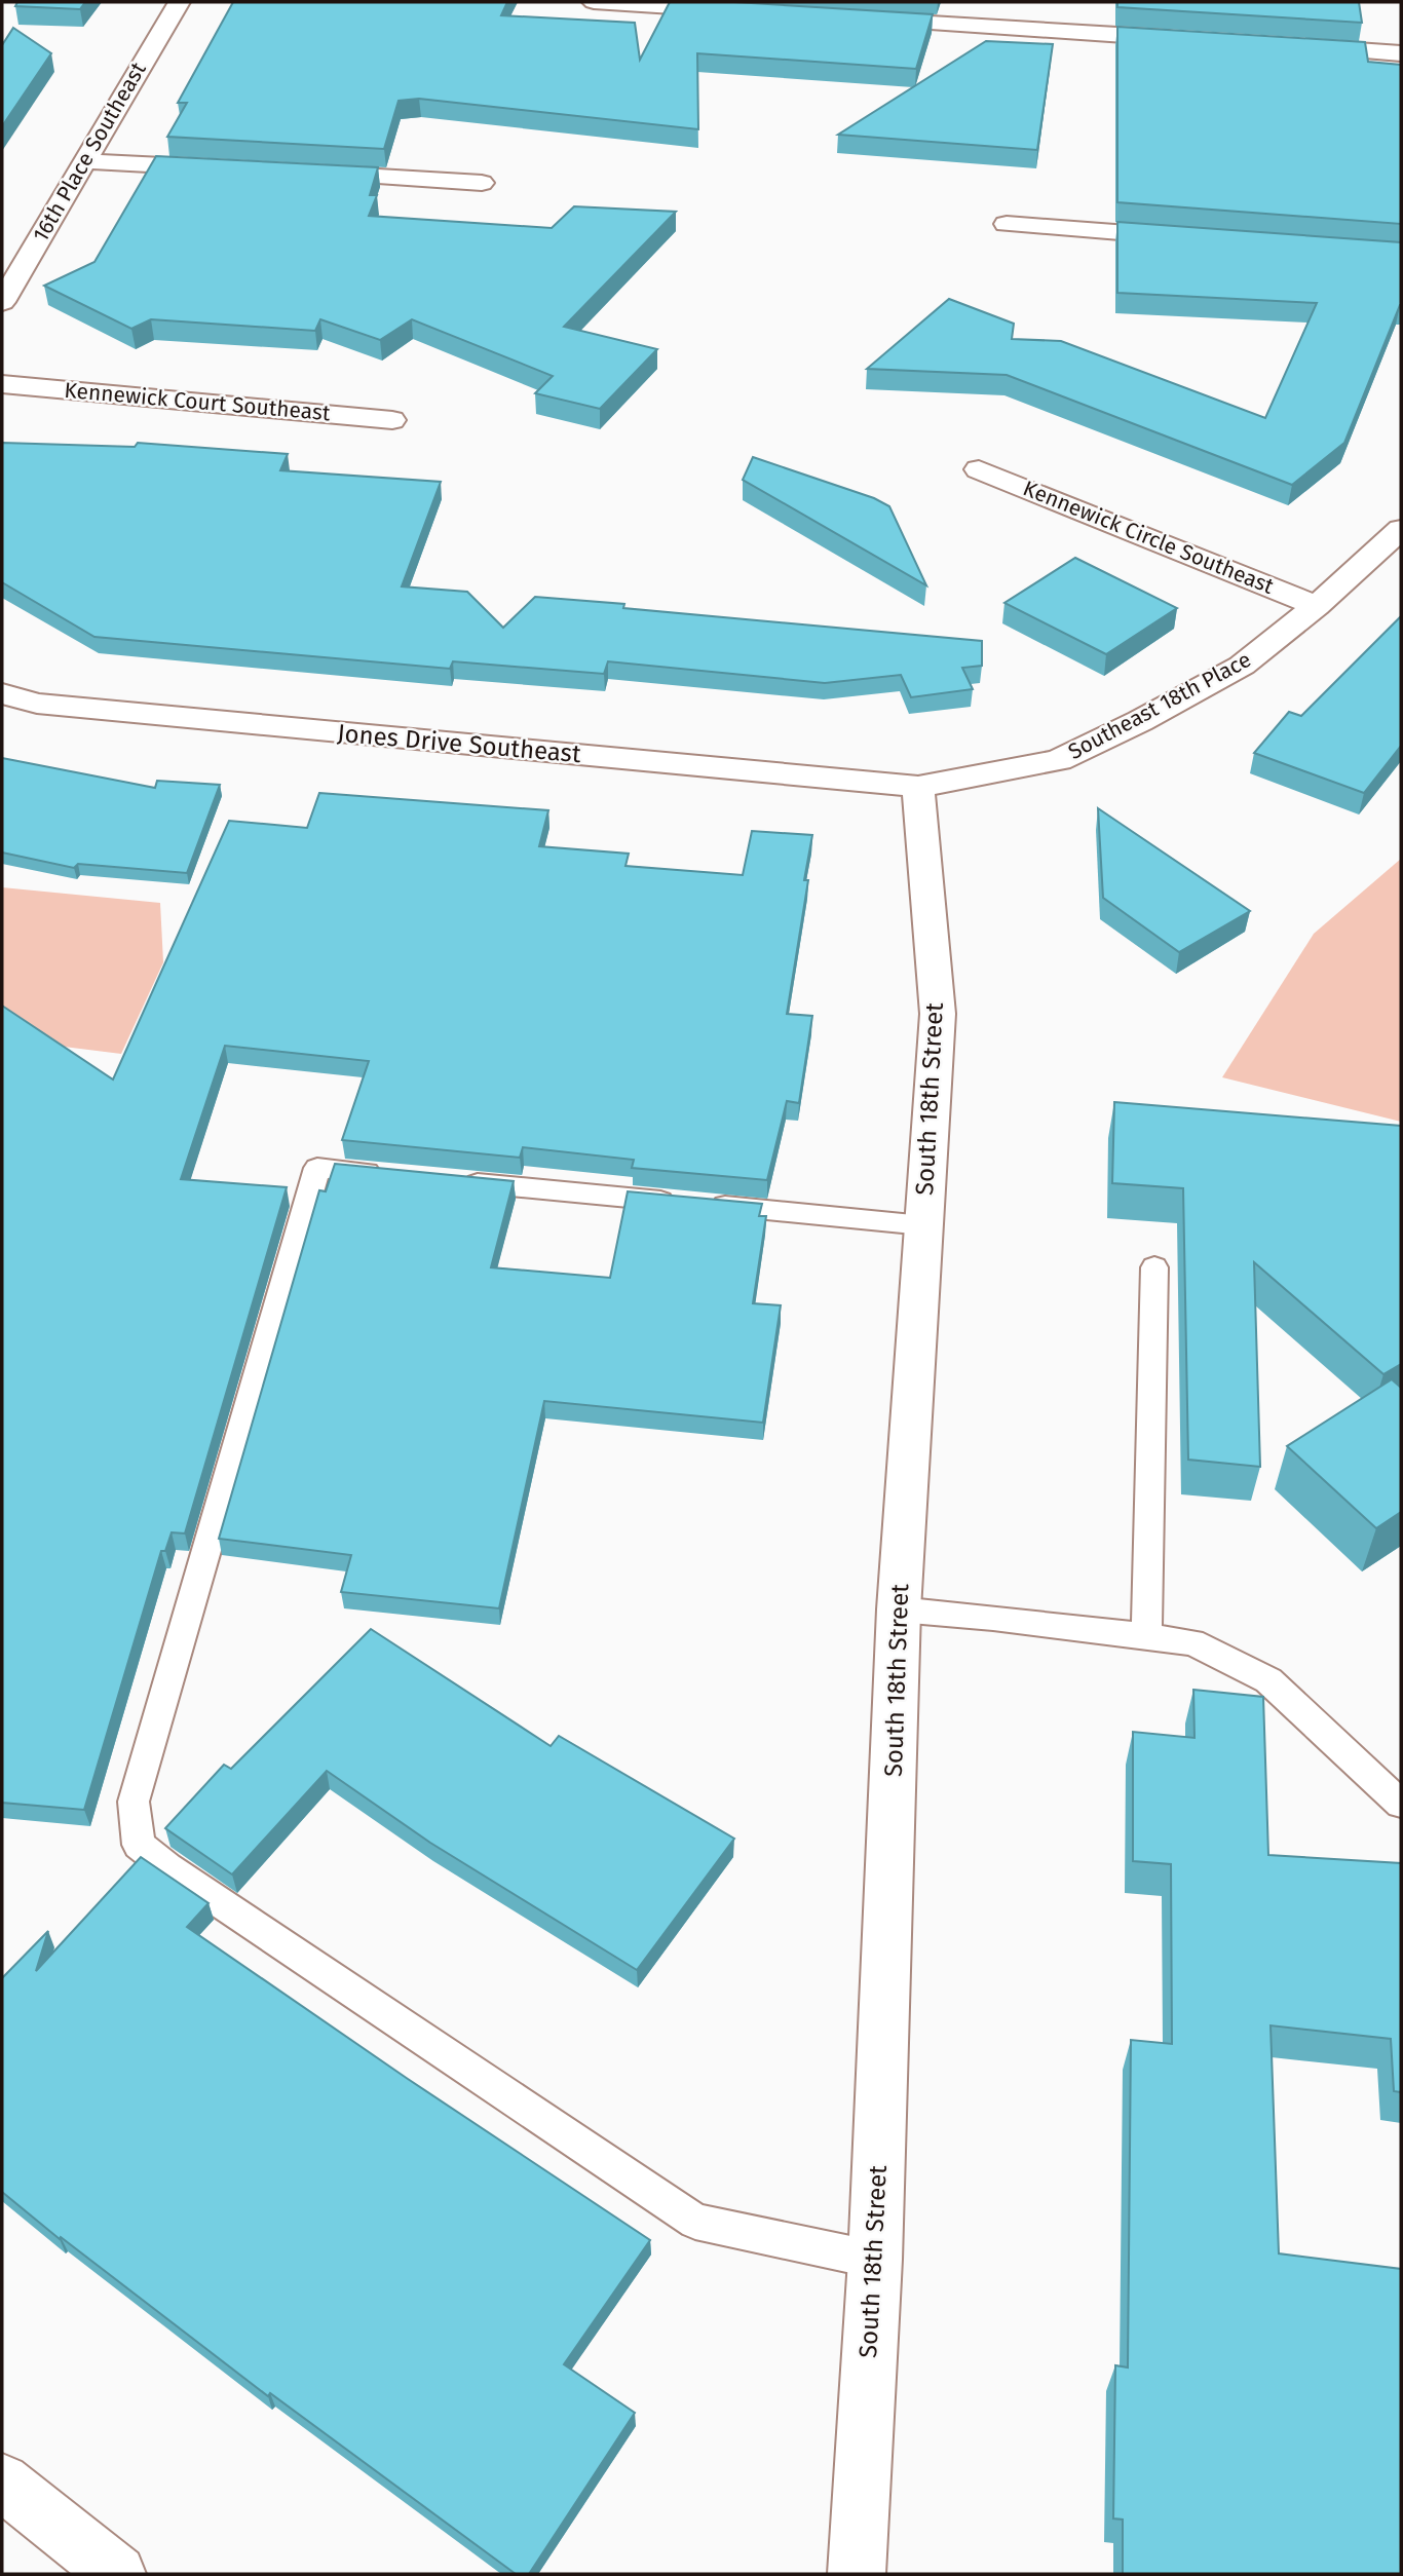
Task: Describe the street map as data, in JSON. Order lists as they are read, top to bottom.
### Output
{
  "streets": {
    "street": [
      "16th Place Southeast",
      "Kennewick Court Southeast",
      "Kennewick Circle Southeast",
      "Southeast 18th Place",
      "Jones Drive Southeast",
      "South 18th Street"
    ]
  },
  "crossings": [
    ["Kennewick Circle Southeast", "Southeast 18th Place"],
    ["Southeast 18th Place", "Jones Drive Southeast"],
    ["Southeast 18th Place", "South 18th Street"],
    ["Jones Drive Southeast", "South 18th Street"]
  ]
}
